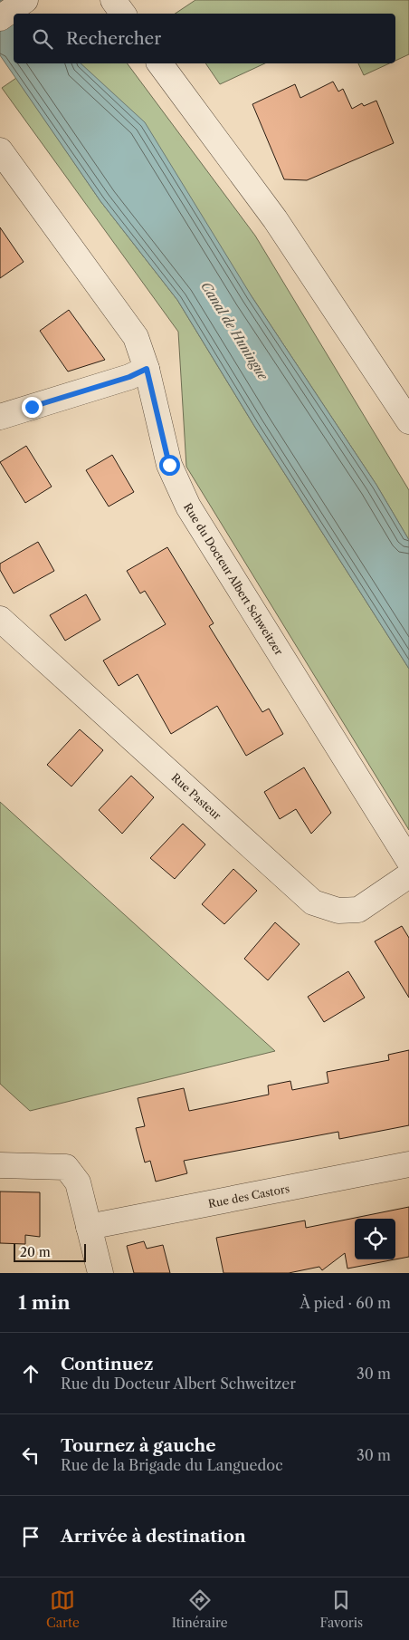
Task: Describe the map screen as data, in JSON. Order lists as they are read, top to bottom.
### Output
{
  "streets": {
    "street": ["Rue du Docteur Albert Schweitzer", "Rue Pasteur", "Rue des Castors"]
  },
  "water": ["Canal de Huningue"],
  "scale_bar": "20 m",
  "page": {
    "search": "Rechercher",
    "scale": "20 m",
    "heading": ["1 min", "À pied · 60 m"],
    "list": [
      ["Continuez", "Rue du Docteur Albert Schweitzer", "30 m"],
      ["Tournez à gauche", "Rue de la Brigade du Languedoc", "30 m"],
      "Arrivée à destination"
    ],
    "nav": ["Carte", "Itinéraire", "Favoris"]
  }
}
